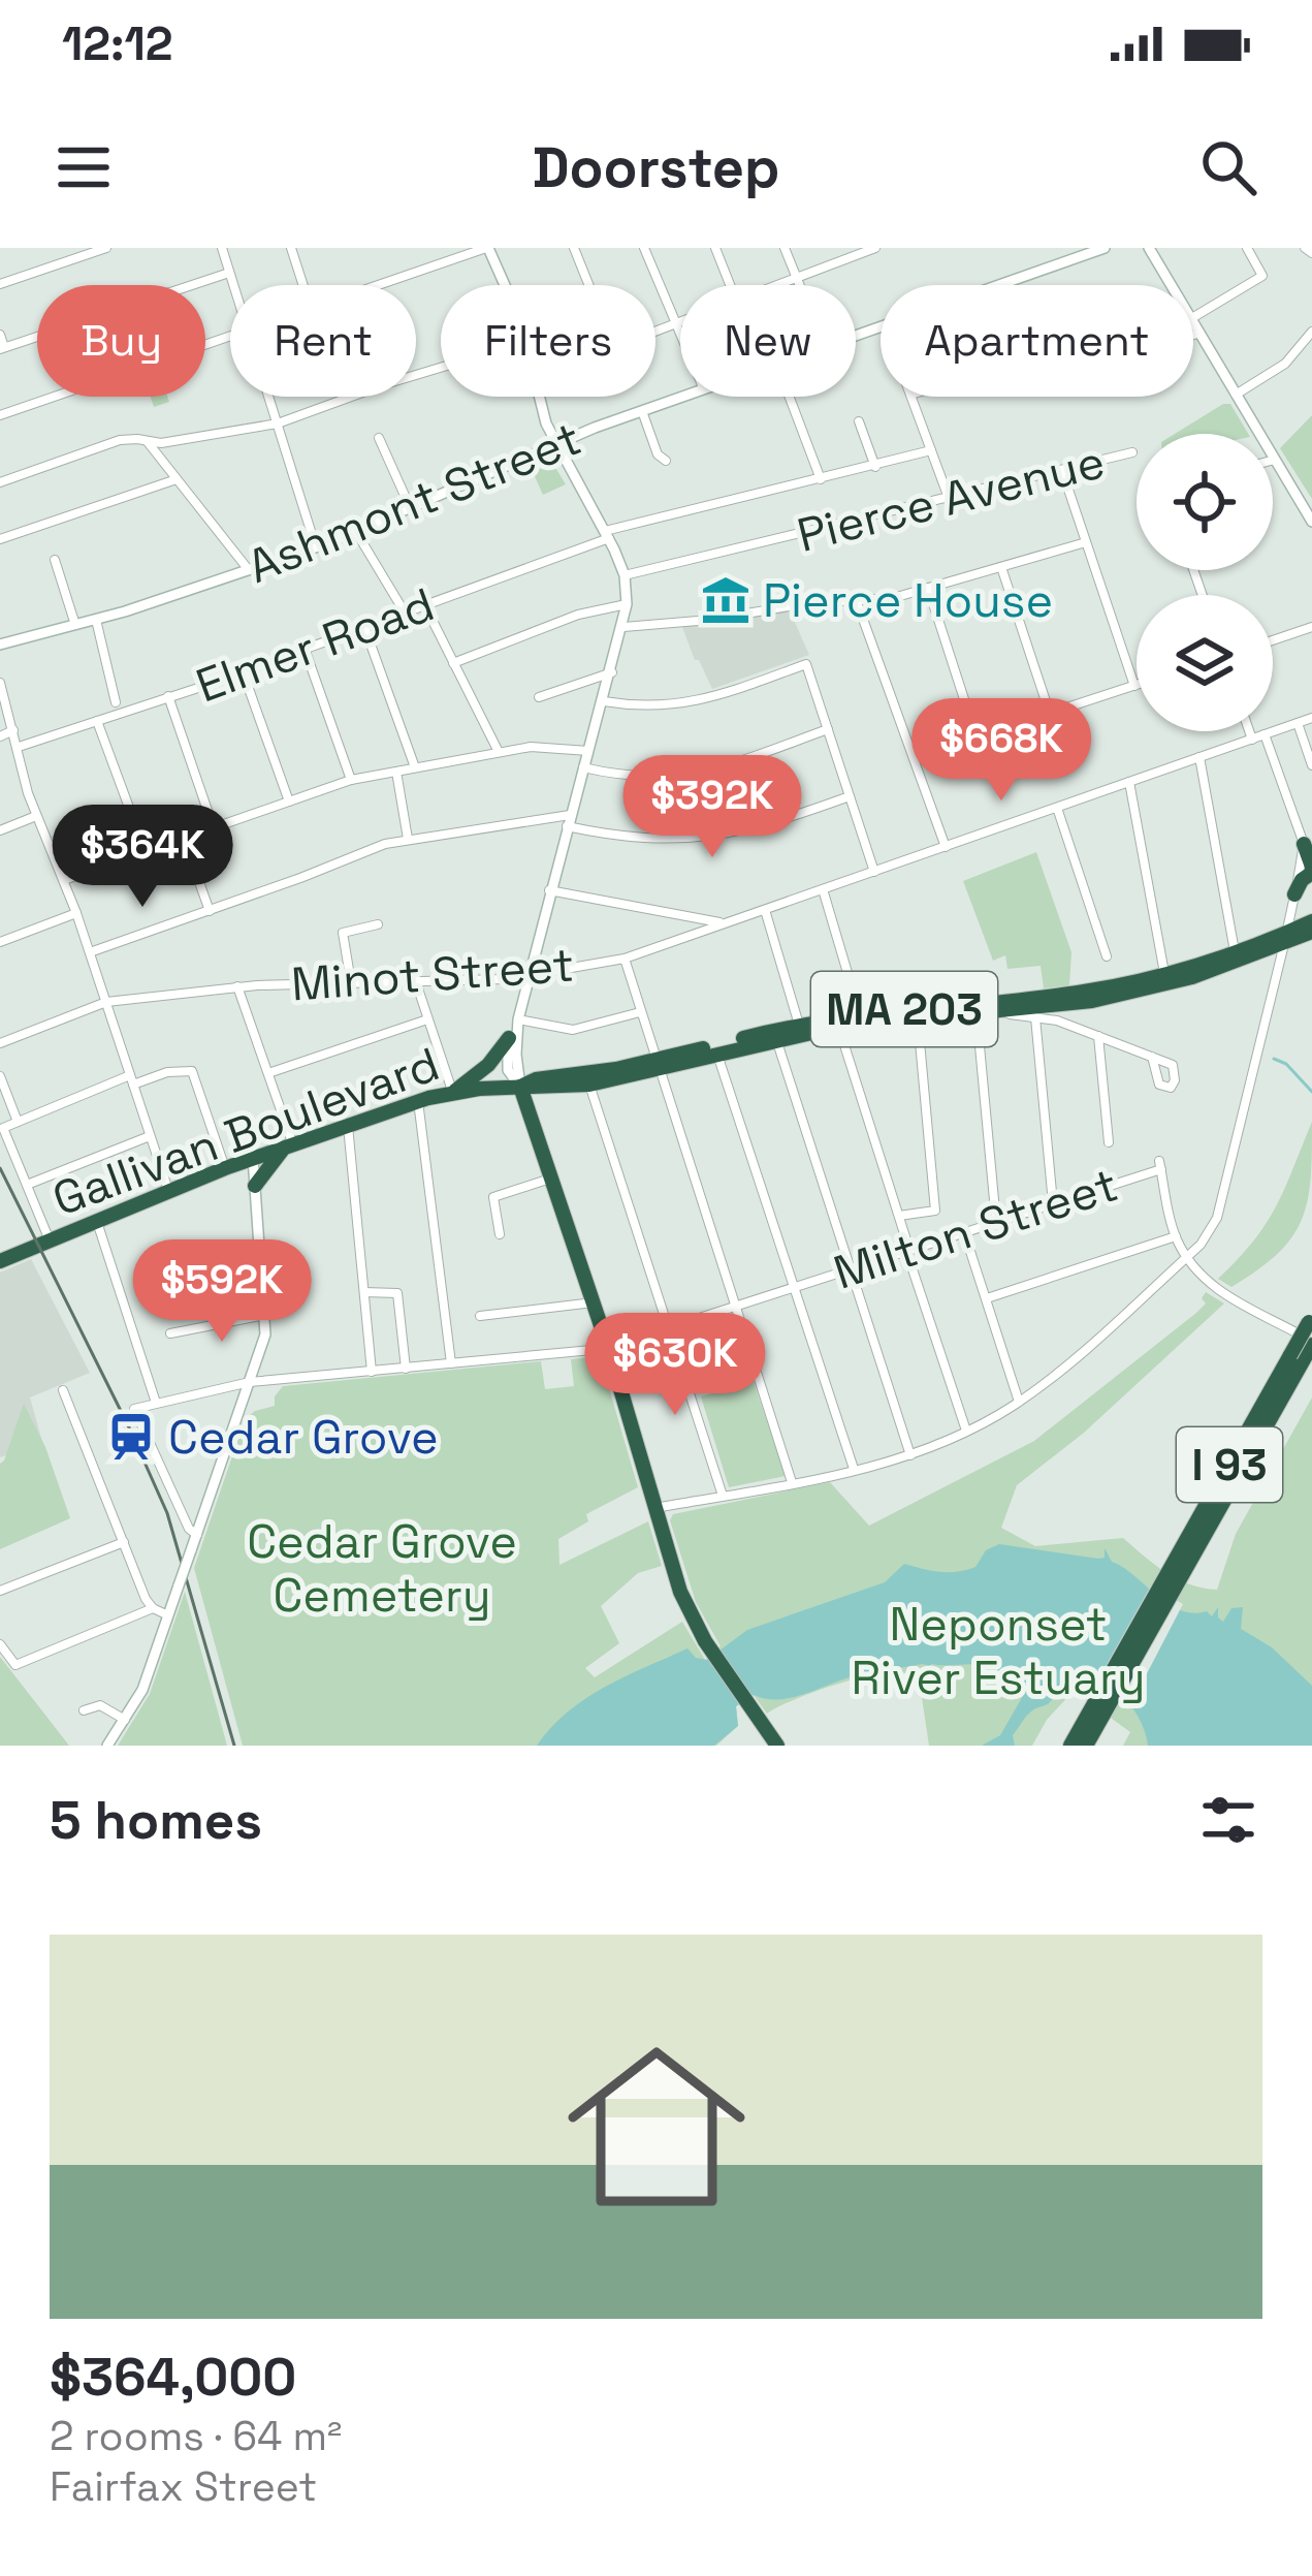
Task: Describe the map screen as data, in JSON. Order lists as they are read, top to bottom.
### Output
{
  "streets": {
    "highway": ["MA 203", "Gallivan Boulevard", "I 93"],
    "main road": ["Ashmont Street"],
    "street": [
      "Pierce Avenue",
      "Elmer Road",
      "Minot Street",
      "Milton Street"
    ]
  },
  "parks": ["Cedar Grove Cemetery", "Neponset River Estuary"],
  "places": {
    "museum": ["Pierce House"],
    "station": ["Cedar Grove"]
  },
  "page": {
    "status": "12:12",
    "header": "Doorstep",
    "chip": [
      "Buy",
      "Rent",
      "Filters",
      "New",
      "Apartment"
    ],
    "price": [
      "$668K",
      "$392K",
      "$364K",
      "$592K",
      "$630K"
    ],
    "heading": "5 homes",
    "list": [
      {
        "name": "$364,000",
        "note": "2 rooms · 64 m² · Fairfax Street"
      }
    ]
  }
}
